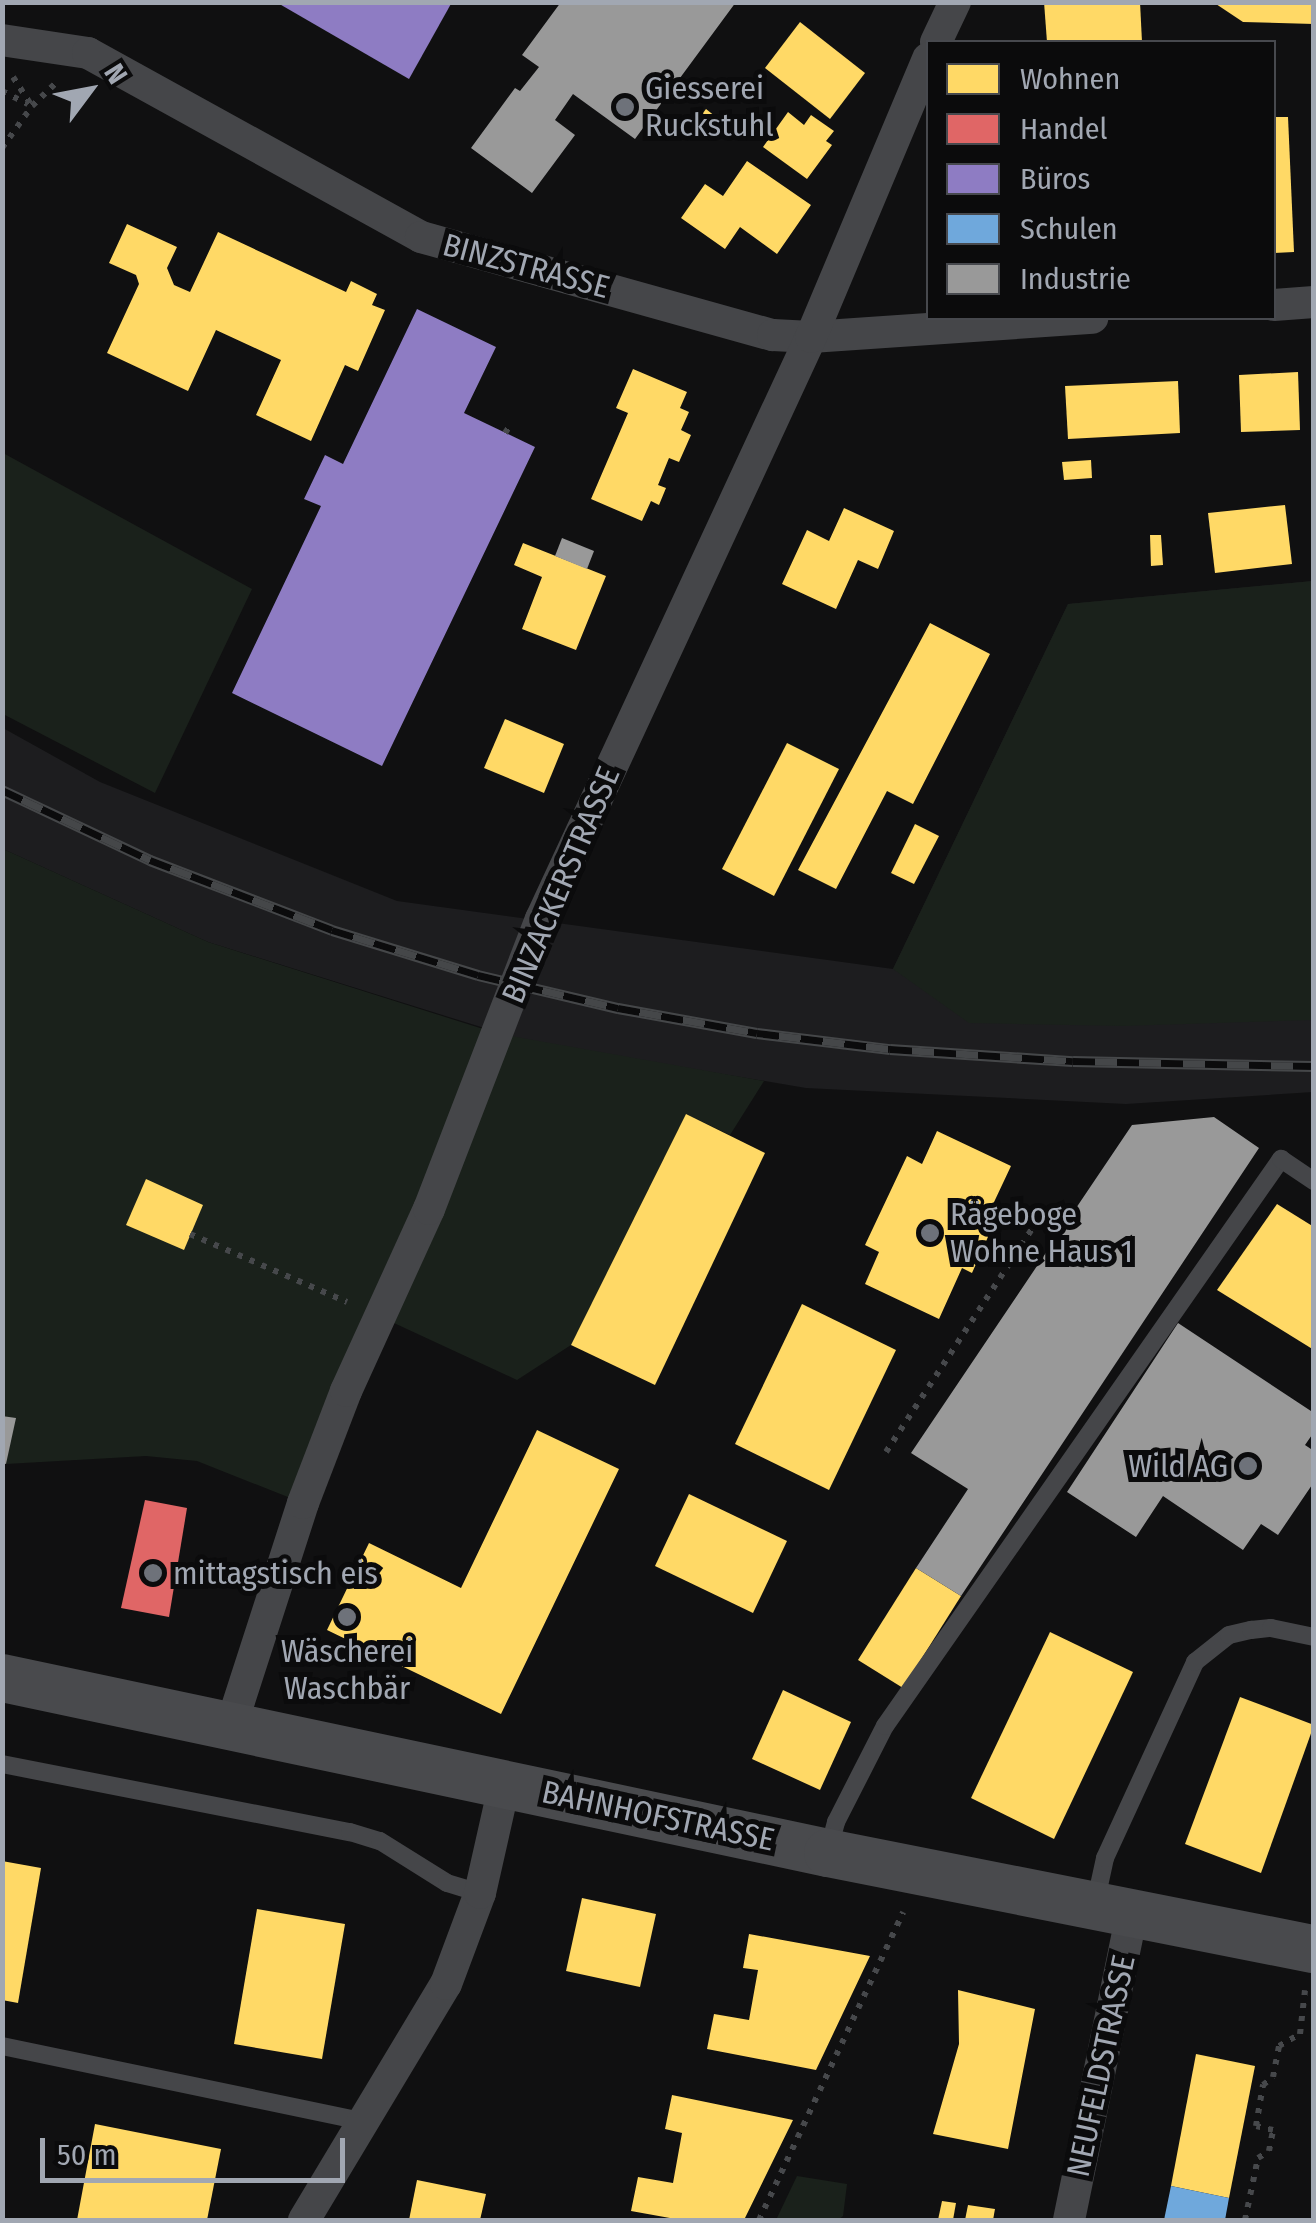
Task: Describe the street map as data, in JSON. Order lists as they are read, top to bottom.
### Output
{
  "streets": {
    "main road": ["BAHNHOFSTRASSE"],
    "street": ["BINZSTRASSE", "BINZACKERSTRASSE", "NEUFELDSTRASSE"]
  },
  "crossings": [
    ["BINZSTRASSE", "BINZACKERSTRASSE"],
    ["BINZACKERSTRASSE", "BAHNHOFSTRASSE"],
    ["BAHNHOFSTRASSE", "NEUFELDSTRASSE"]
  ],
  "places": [
    "Giesserei Ruckstuhl",
    "Rägeboge Wohne Haus 1",
    "Wild AG",
    "mittagstisch eis",
    "Wäscherei Waschbär"
  ],
  "legend": [
    "Wohnen",
    "Handel",
    "Büros",
    "Schulen",
    "Industrie"
  ],
  "scale_bar": "50 m",
  "north": "top right"
}
